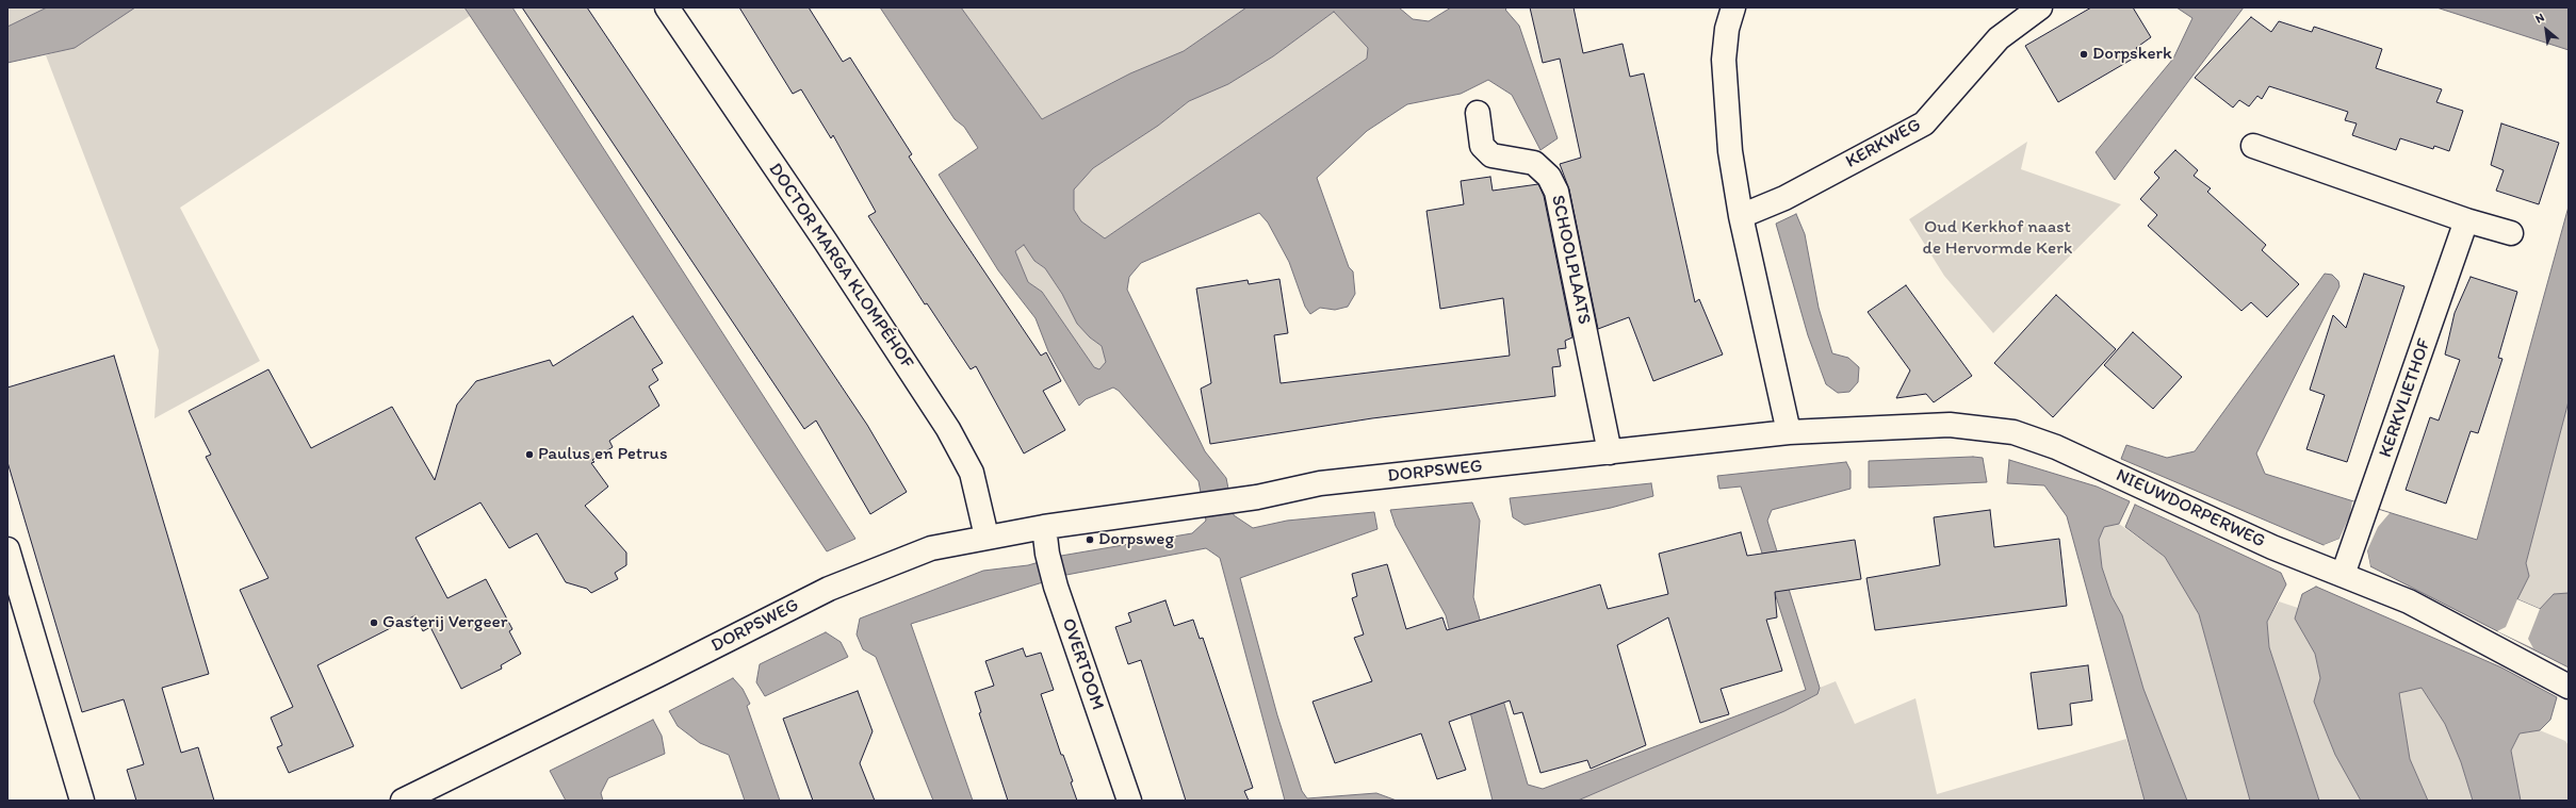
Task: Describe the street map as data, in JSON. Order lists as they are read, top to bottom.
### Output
{
  "streets": {
    "street": [
      "KERKWEG",
      "SCHOOLPLAATS",
      "DOCTOR MARGA KLOMPÉHOF",
      "KERKVLIETHOF",
      "DORPSWEG",
      "NIEUWDORPERWEG",
      "OVERTOOM"
    ]
  },
  "crossings": [
    ["SCHOOLPLAATS", "DORPSWEG"],
    ["DOCTOR MARGA KLOMPÉHOF", "DORPSWEG"],
    ["KERKVLIETHOF", "NIEUWDORPERWEG"],
    ["DORPSWEG", "NIEUWDORPERWEG"],
    ["DORPSWEG", "OVERTOOM"]
  ],
  "parks": ["Oud Kerkhof naast de Hervormde Kerk"],
  "places": [
    "Dorpskerk",
    "Paulus en Petrus",
    "Dorpsweg",
    "Gasterij Vergeer"
  ],
  "north": "top left"
}
